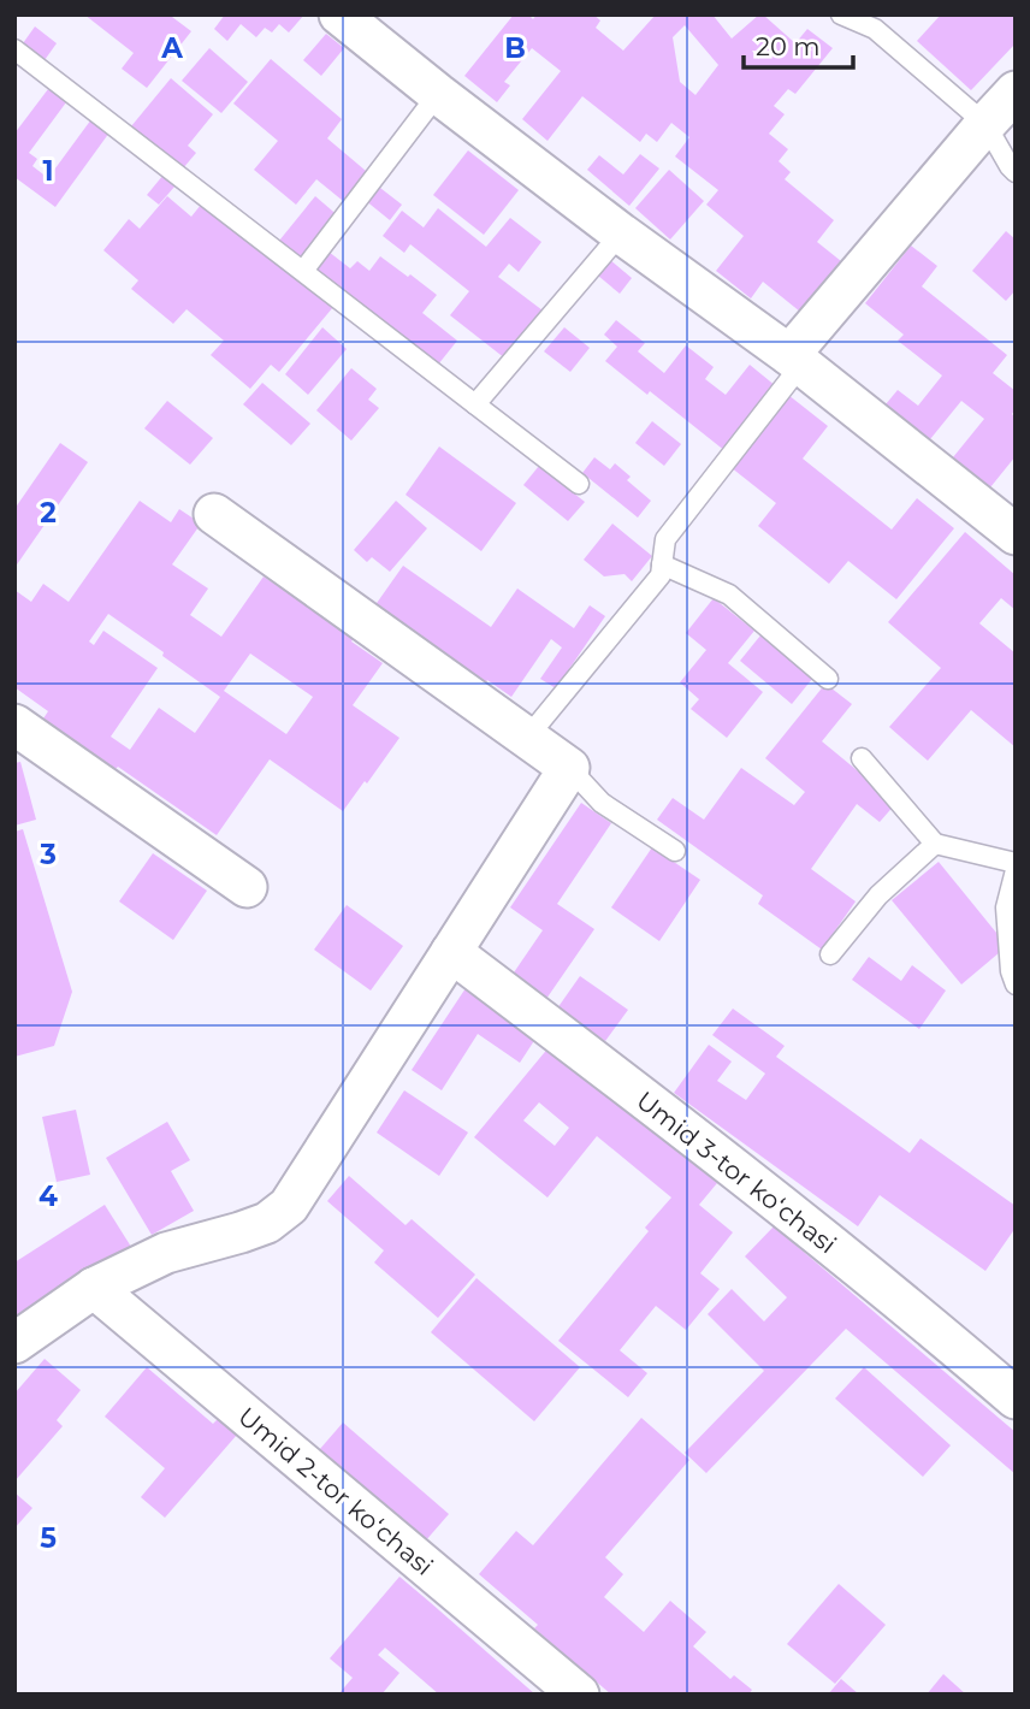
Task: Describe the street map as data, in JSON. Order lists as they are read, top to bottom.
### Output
{
  "streets": {
    "street": ["Umid 3-tor koʻchasi", "Umid 2-tor koʻchasi"]
  },
  "scale_bar": "20 m",
  "grid": {
    "columns": ["A", "B"],
    "rows": [
      "1",
      "2",
      "3",
      "4",
      "5"
    ]
  }
}
